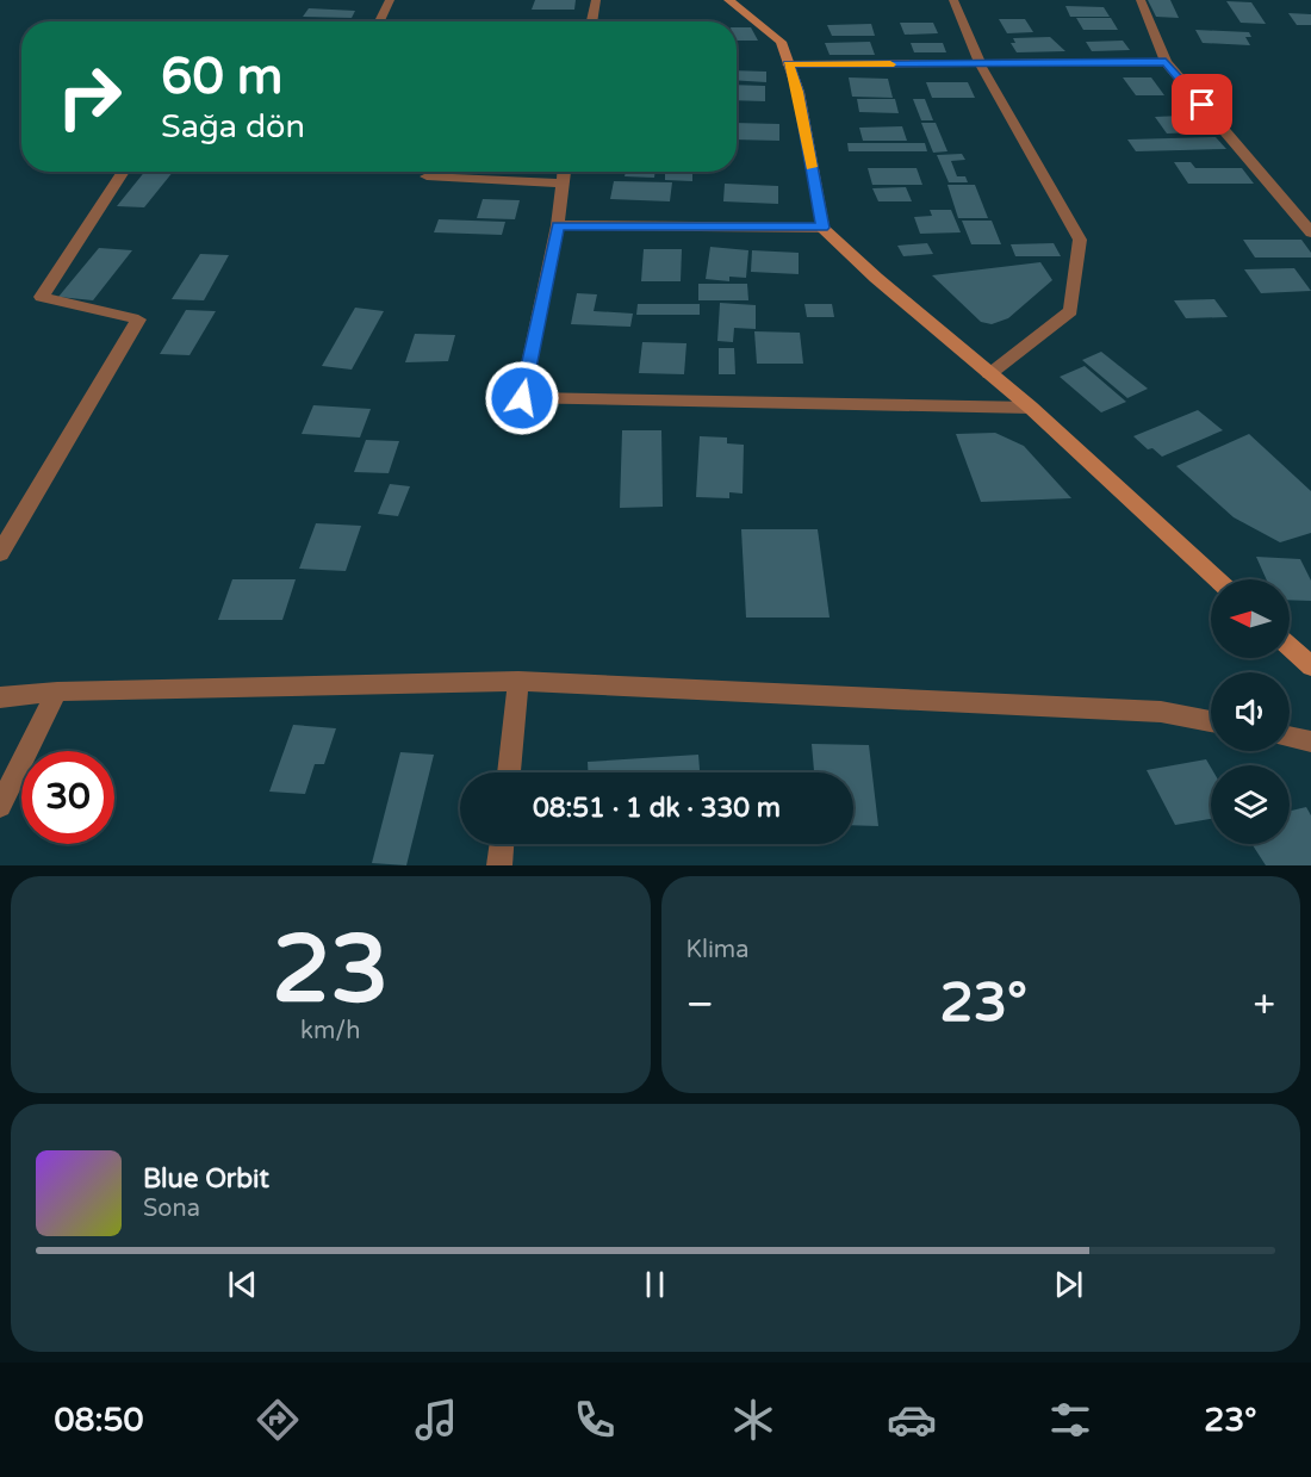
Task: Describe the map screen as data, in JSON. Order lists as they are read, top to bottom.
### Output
{
  "north": "left",
  "page": {
    "turn": ["60 m", "Sağa dön"],
    "limit": "30",
    "trip": "08:51 · 1 dk · 330 m",
    "tile": [
      ["23", "km/h"],
      "Klima"
    ],
    "heat": ["−", "23°", "+"],
    "song": ["Blue Orbit", "Sona"],
    "tabs": ["08:50", "23°"]
  }
}
